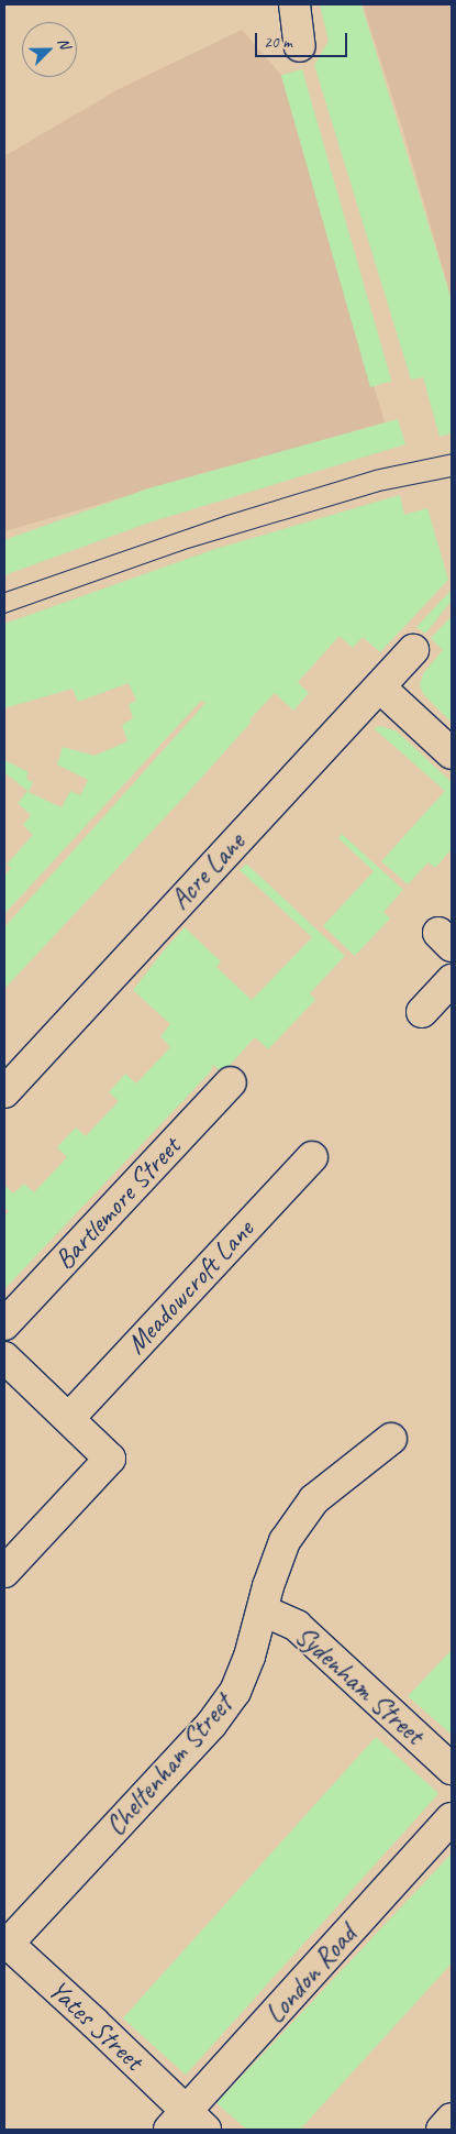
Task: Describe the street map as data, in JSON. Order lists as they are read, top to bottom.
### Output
{
  "streets": {
    "street": [
      "Acre Lane",
      "Bartlemore Street",
      "Meadowcroft Lane",
      "Sydenham Street",
      "Cheltenham Street",
      "London Road",
      "Yates Street"
    ]
  },
  "crossings": [
    ["Sydenham Street", "Cheltenham Street"],
    ["Cheltenham Street", "Yates Street"],
    ["London Road", "Yates Street"]
  ],
  "scale_bar": "20 m",
  "north": "top right"
}
